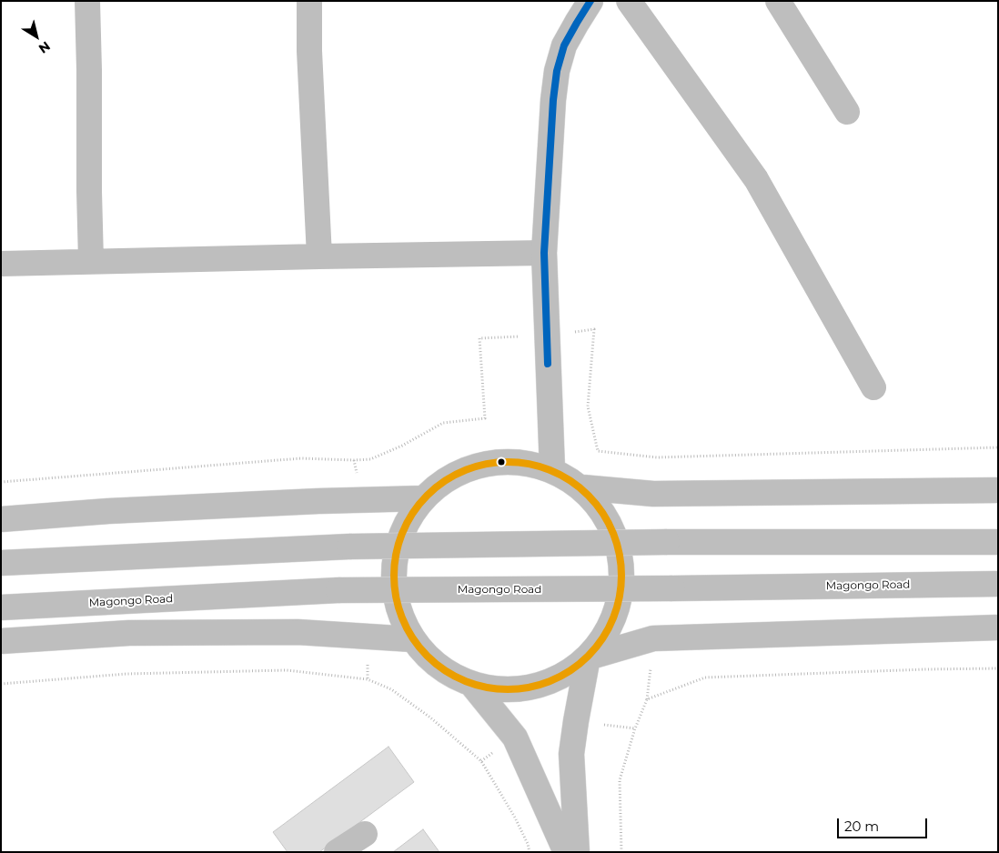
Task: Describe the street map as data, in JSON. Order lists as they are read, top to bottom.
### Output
{
  "streets": {
    "main road": ["Magongo Road"]
  },
  "scale_bar": "20 m",
  "north": "bottom right"
}
